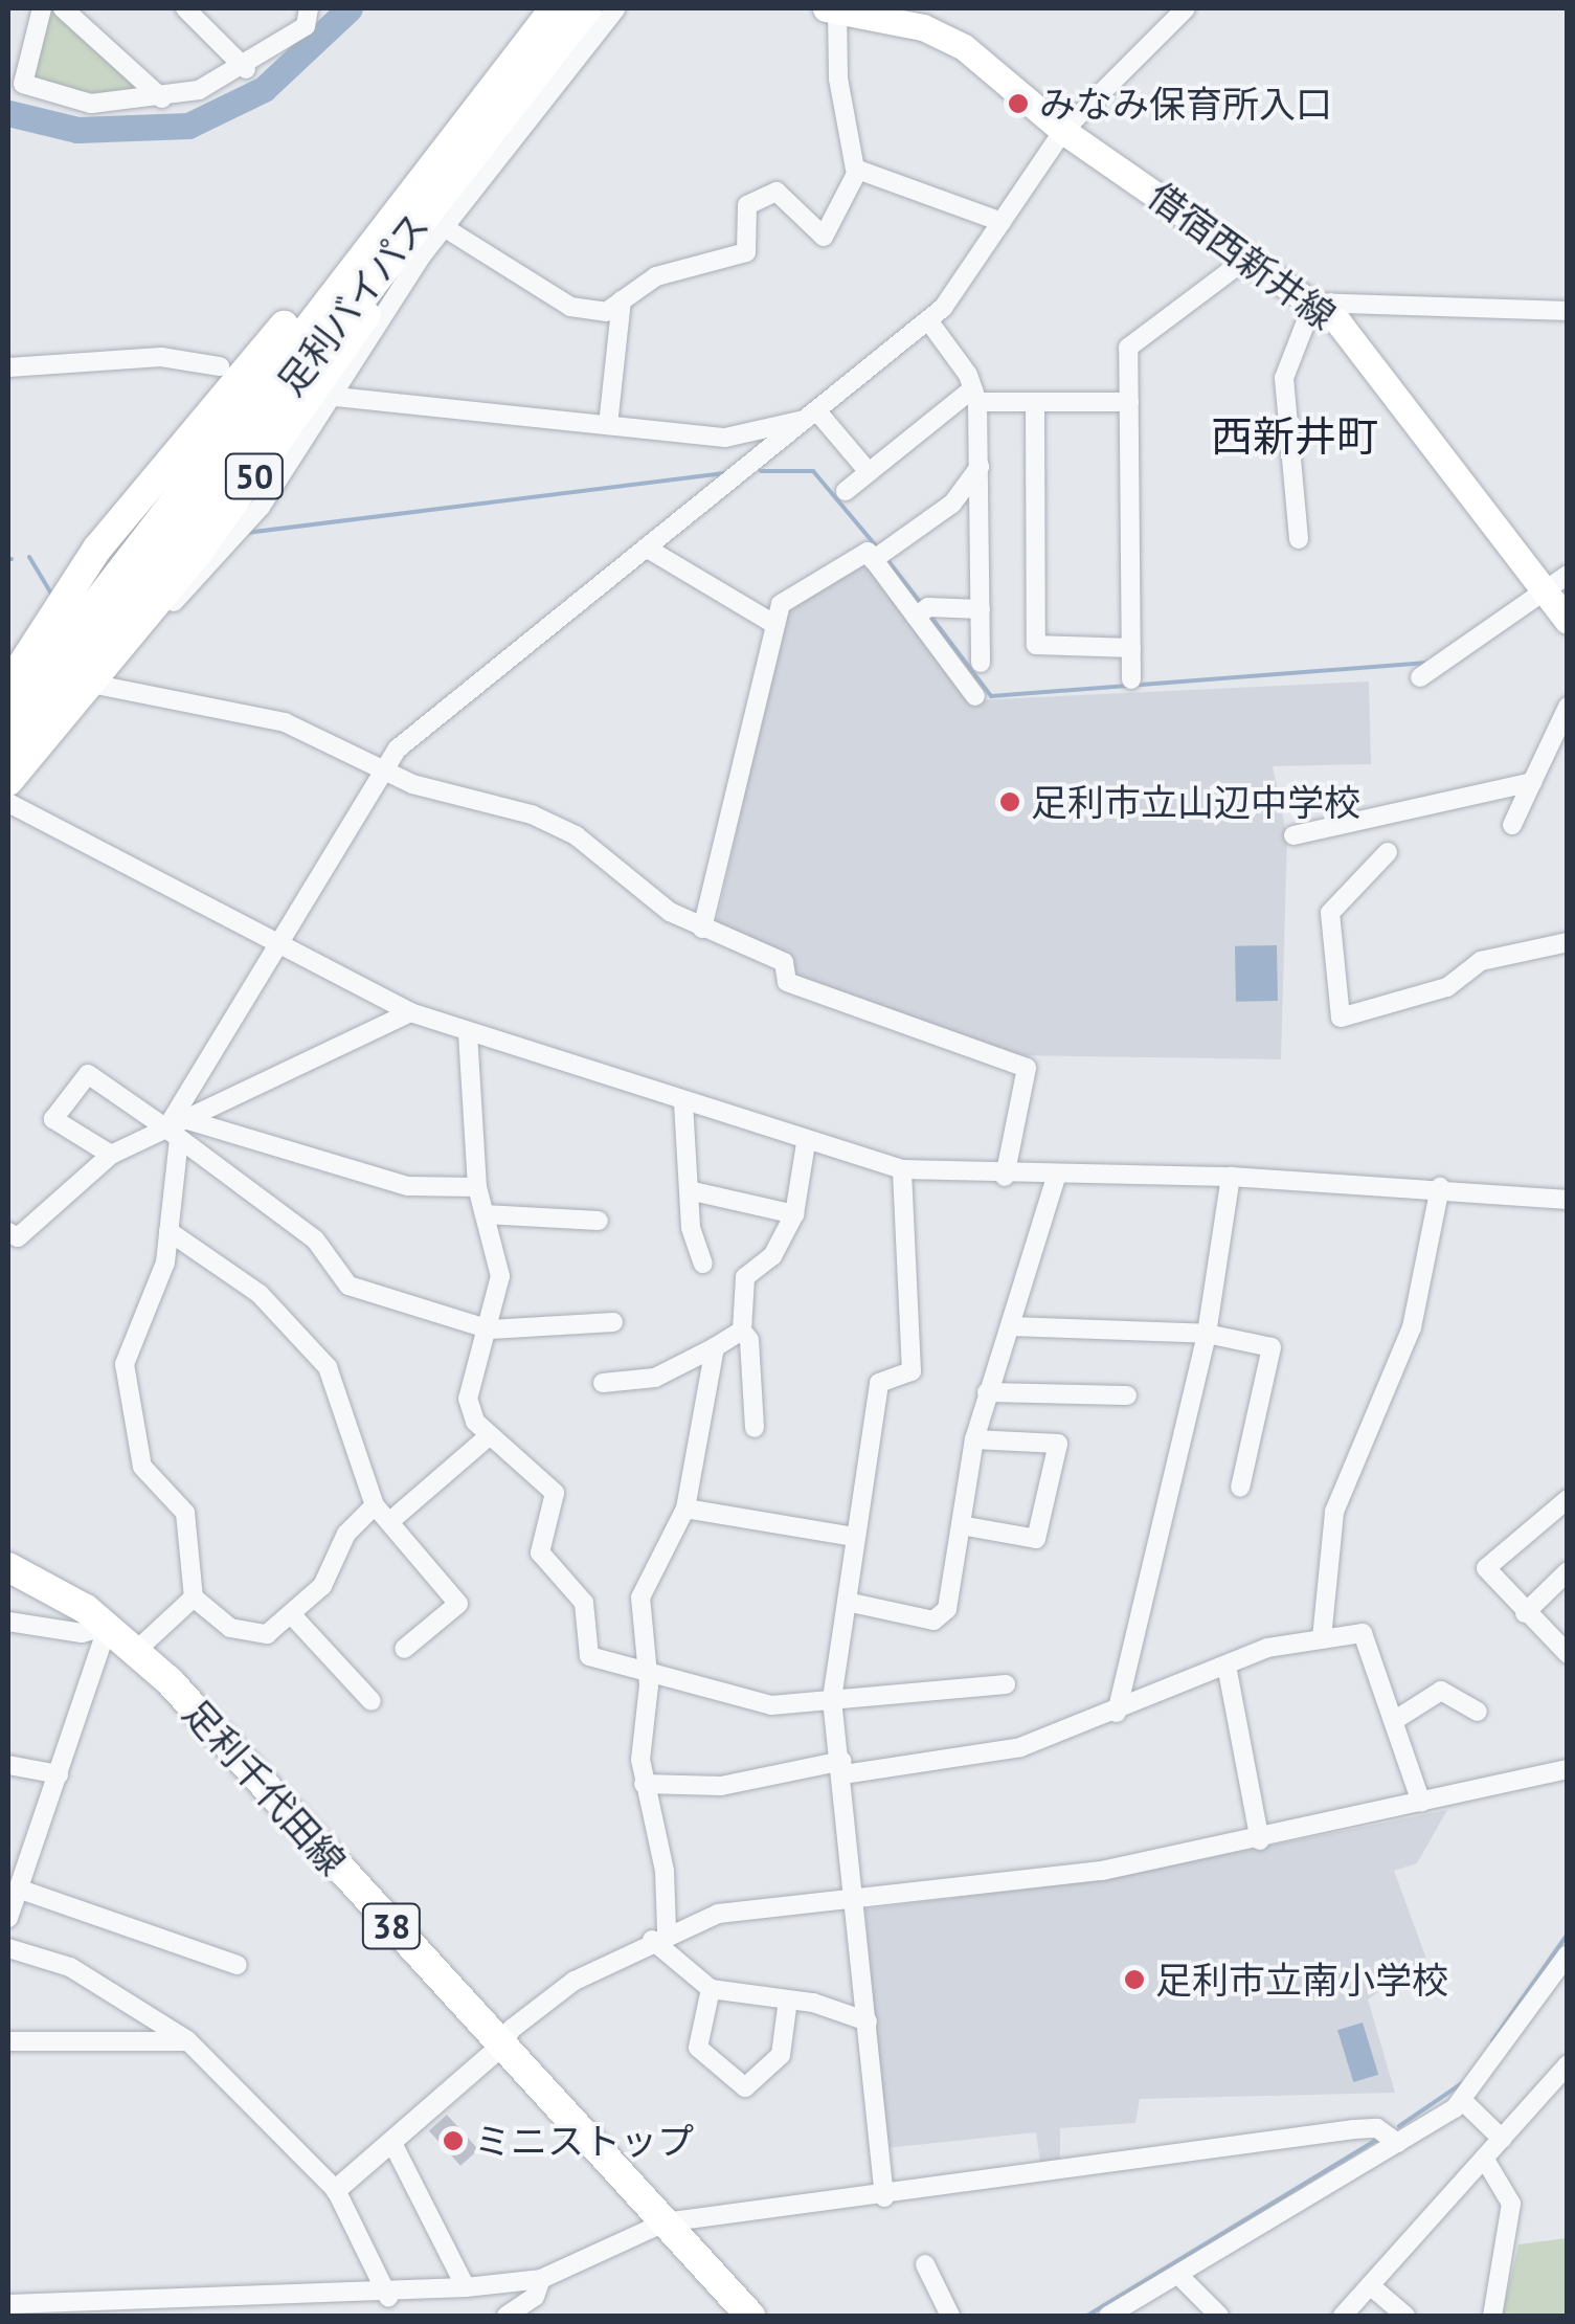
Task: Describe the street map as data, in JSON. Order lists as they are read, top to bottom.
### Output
{
  "streets": {
    "main road": [
      "借宿西新井線",
      "足利バイパス",
      "50",
      "足利千代田線",
      "38"
    ]
  },
  "crossings": [
    ["足利バイパス", "50"]
  ],
  "districts": ["西新井町"],
  "places": [
    "みなみ保育所入口",
    "足利市立山辺中学校",
    "足利市立南小学校",
    "ミニストップ"
  ]
}
